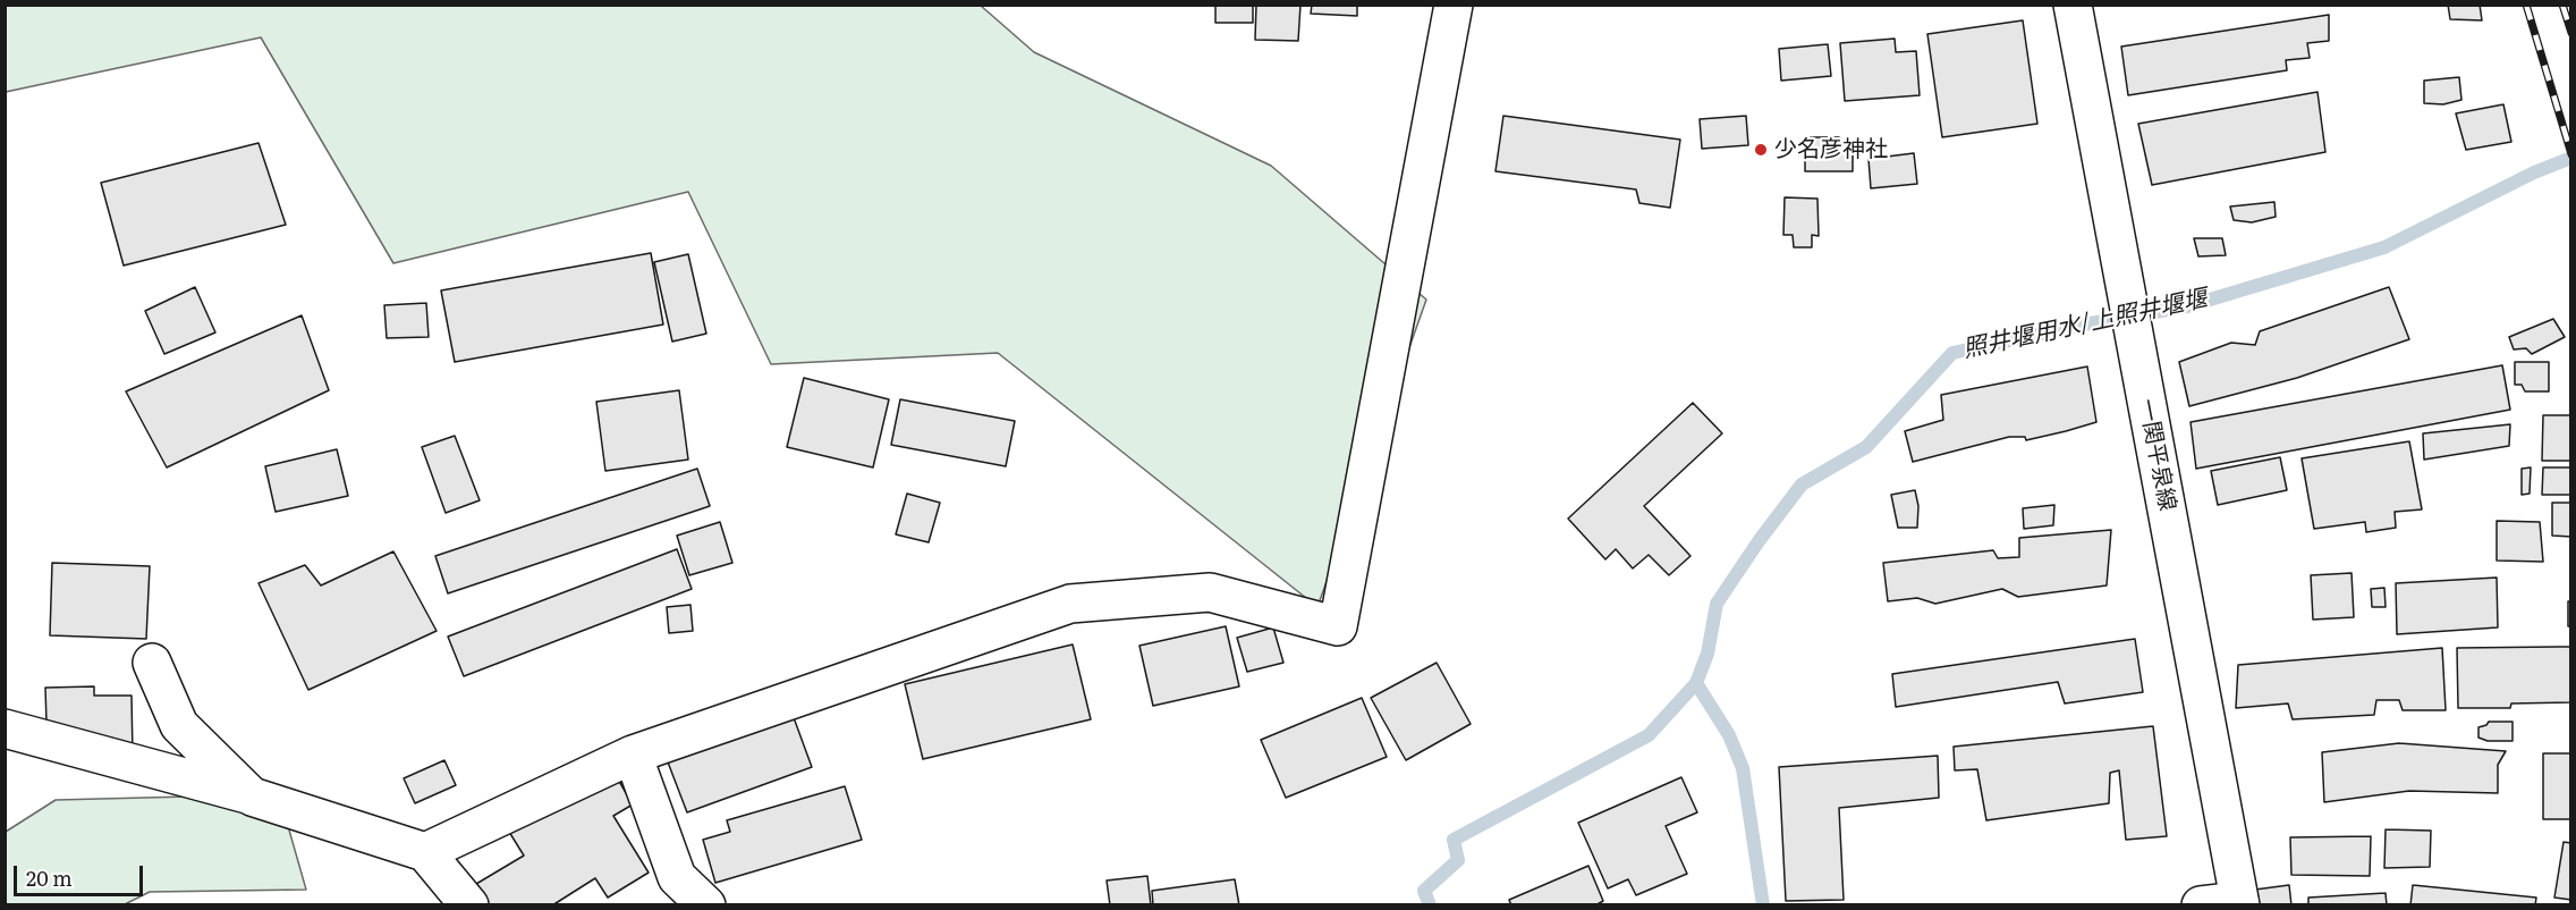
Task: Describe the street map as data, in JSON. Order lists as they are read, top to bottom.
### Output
{
  "streets": {
    "street": ["一関平泉線"]
  },
  "water": ["照井堰用水/上照井堰堰"],
  "places": ["少名彦神社"],
  "scale_bar": "20 m"
}
